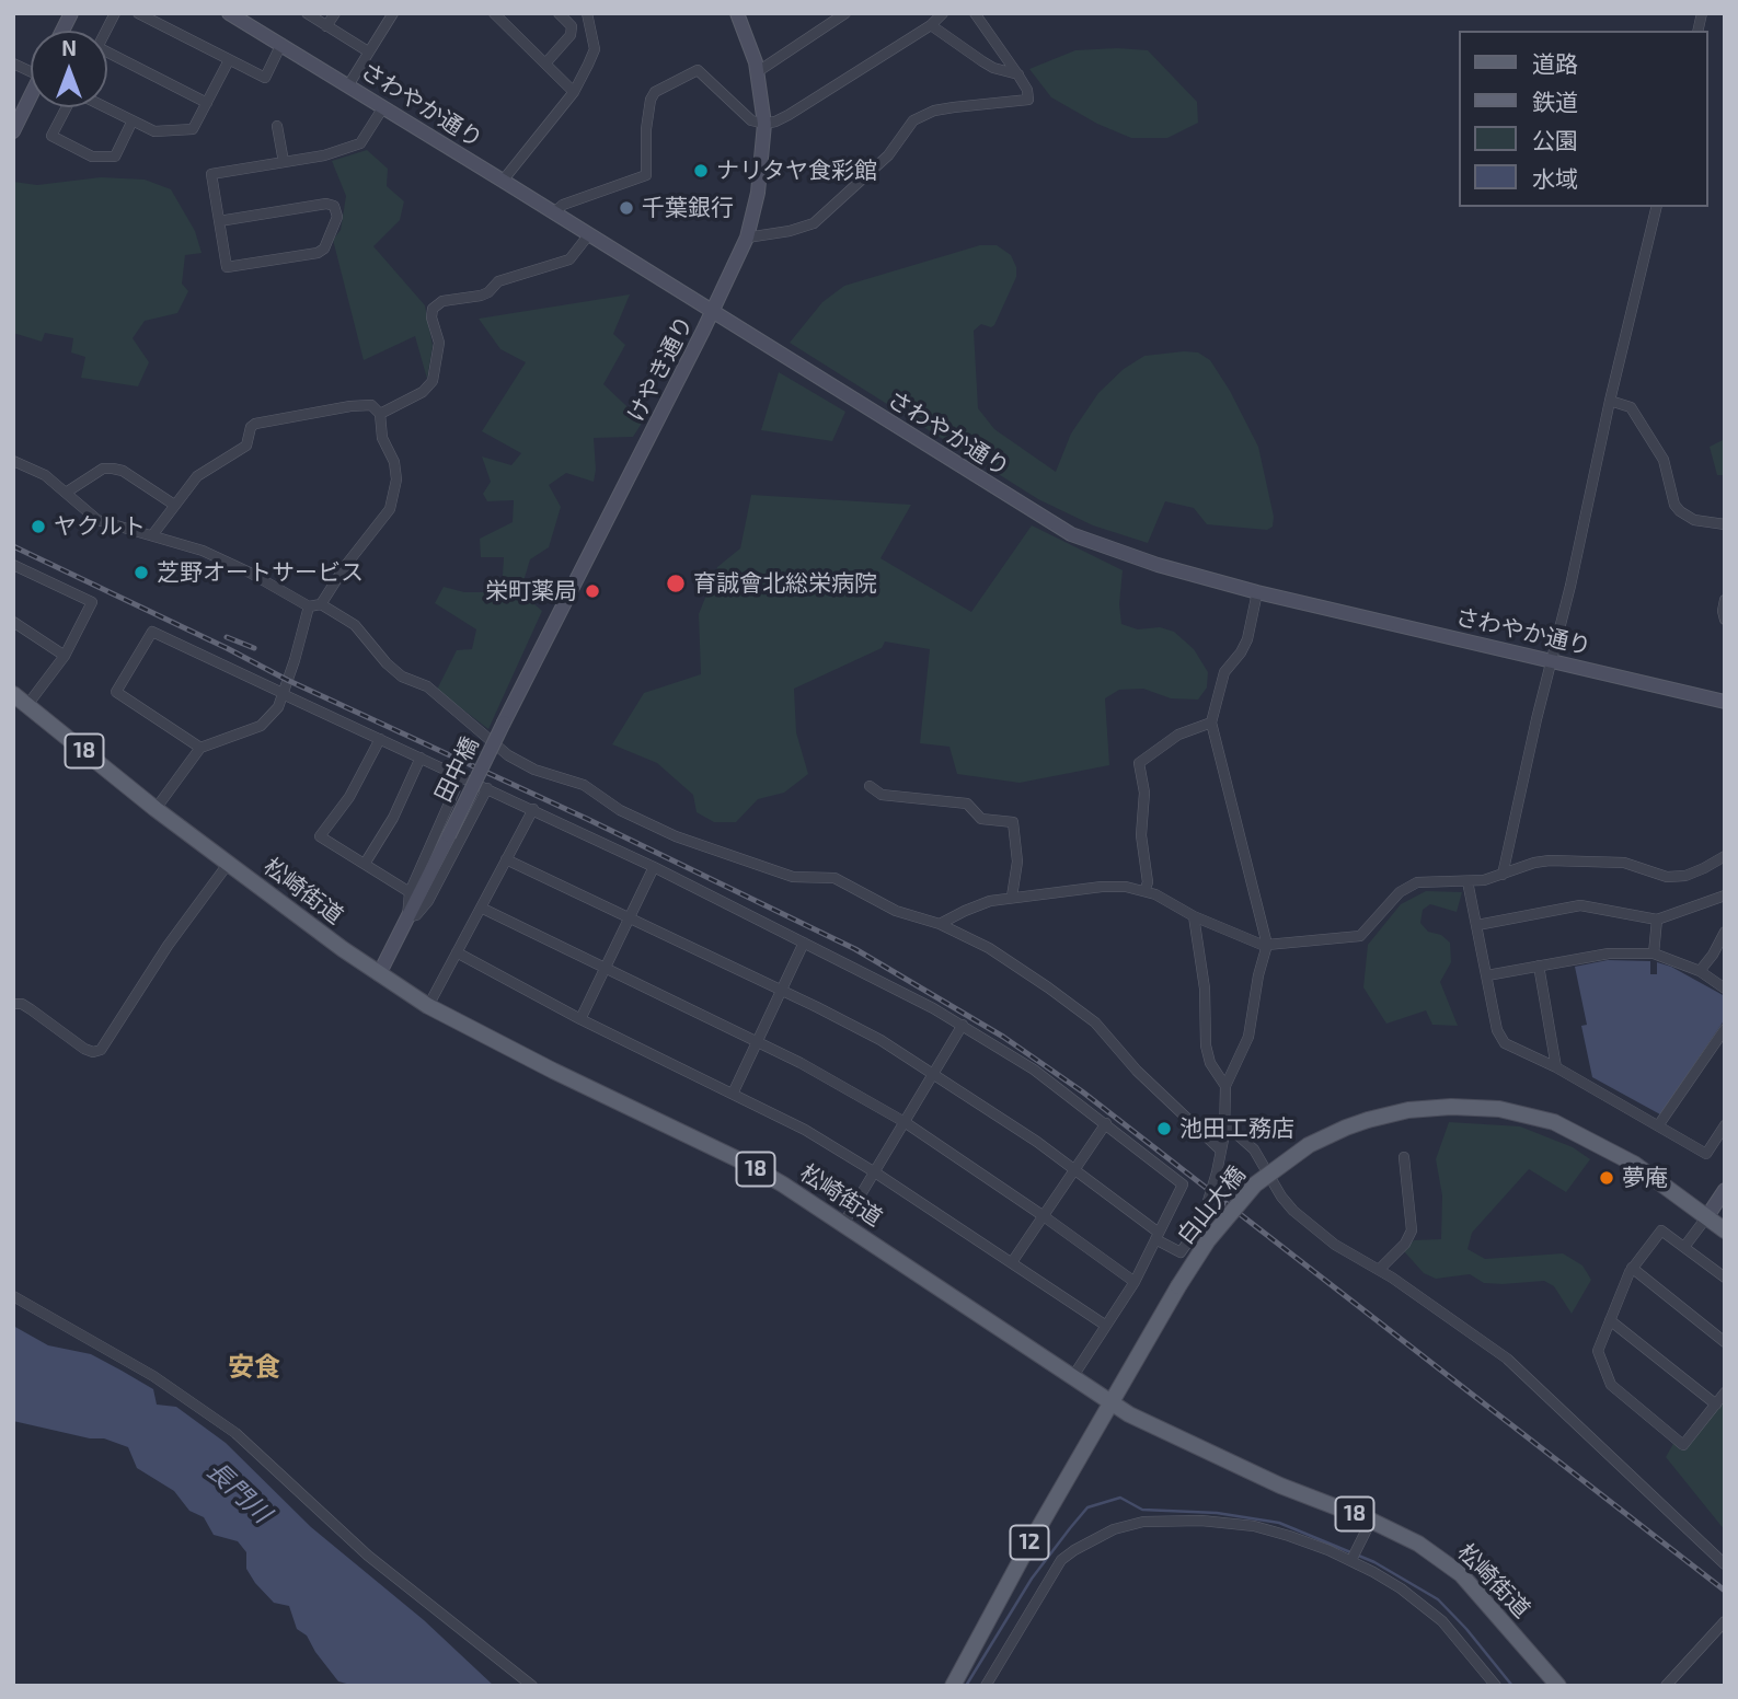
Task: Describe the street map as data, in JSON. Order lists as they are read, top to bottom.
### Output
{
  "streets": {
    "main road": [
      "18",
      "松崎街道",
      "白山大橋",
      "12"
    ],
    "street": ["さわやか通り", "けやき通り", "田中橋"]
  },
  "crossings": [
    ["さわやか通り", "けやき通り"],
    ["けやき通り", "田中橋"],
    ["松崎街道", "白山大橋"],
    ["松崎街道", "12"],
    ["白山大橋", "12"]
  ],
  "districts": ["安食"],
  "water": ["長門川"],
  "places": [
    "ナリタヤ食彩館",
    "千葉銀行",
    "ヤクルト",
    "芝野オートサービス",
    "育誠會北総栄病院",
    "栄町薬局",
    "池田工務店",
    "夢庵"
  ],
  "legend": [
    "道路",
    "鉄道",
    "公園",
    "水域"
  ],
  "north": "top"
}
